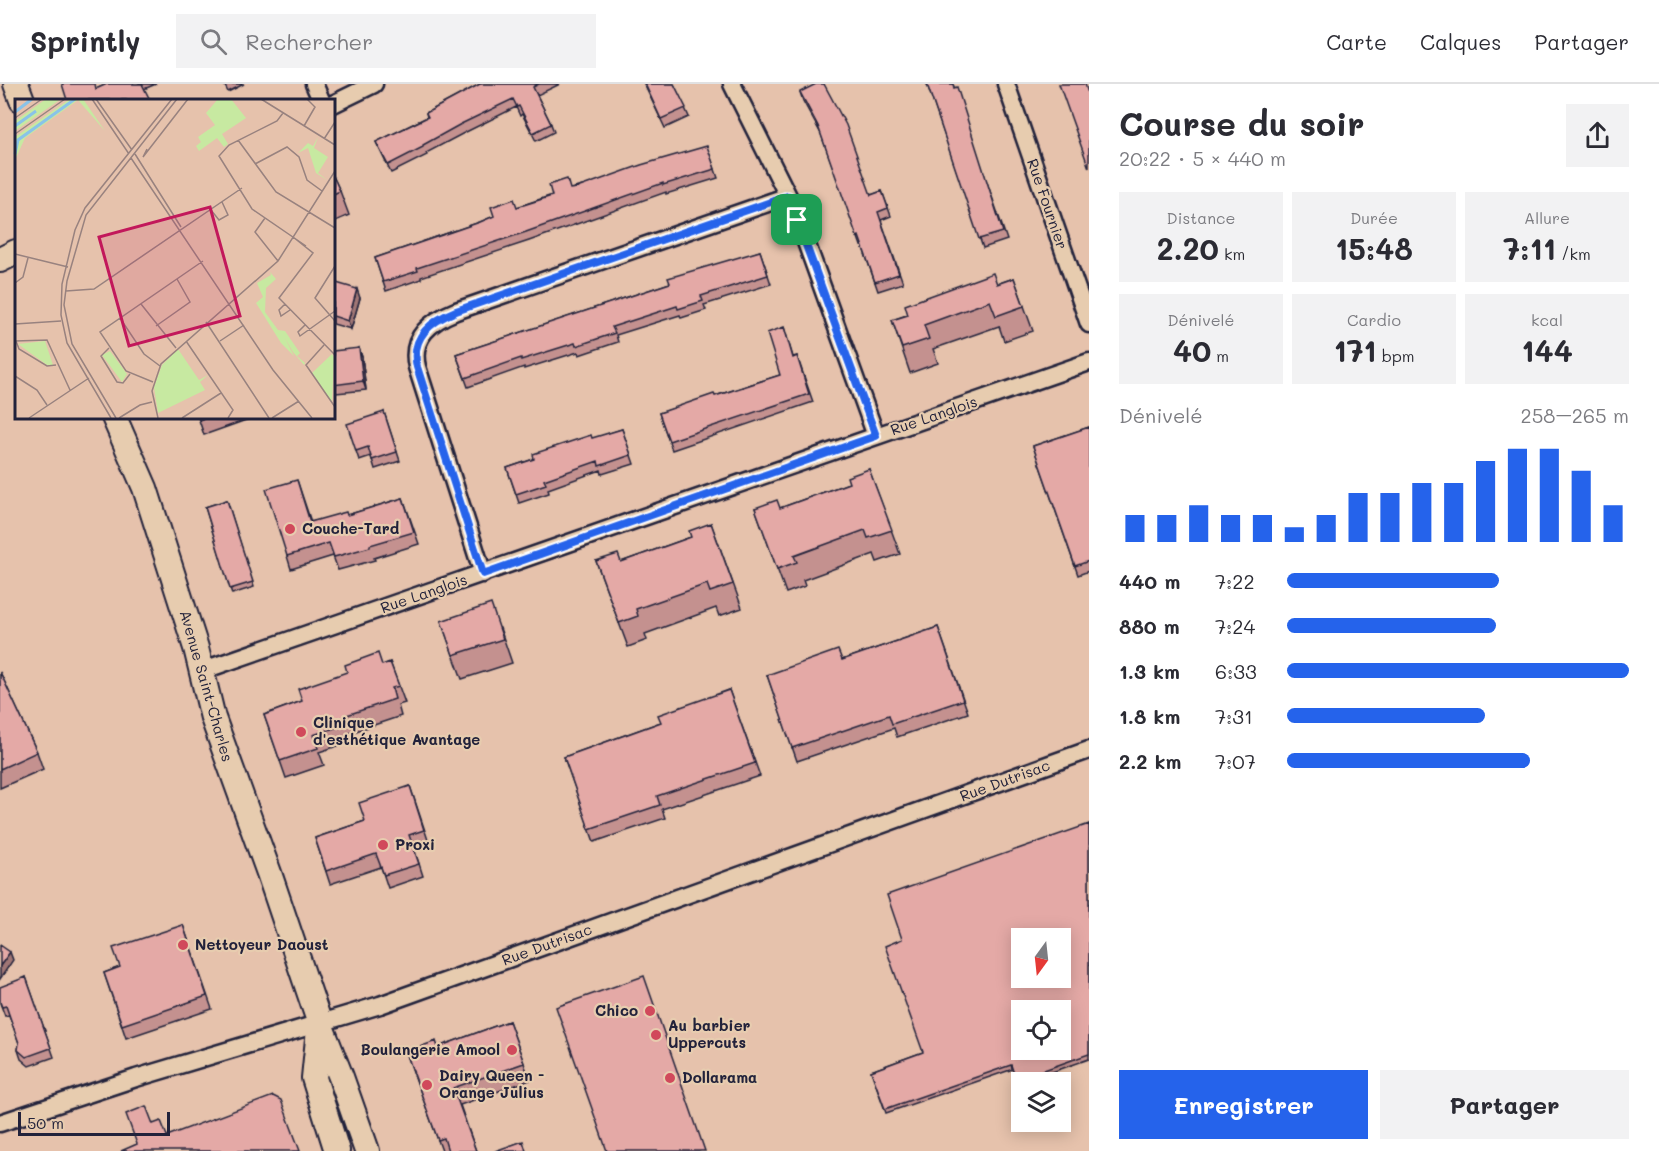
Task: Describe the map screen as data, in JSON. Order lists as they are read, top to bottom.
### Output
{
  "streets": {
    "street": [
      "Rue Fournier",
      "Rue Langlois",
      "Avenue Saint-Charles",
      "Rue Dutrisac"
    ]
  },
  "crossings": [
    ["Rue Langlois", "Avenue Saint-Charles"],
    ["Avenue Saint-Charles", "Rue Dutrisac"]
  ],
  "places": [
    "Couche-Tard",
    "Clinique d'esthétique Avantage",
    "Proxi",
    "Nettoyeur Daoust",
    "Chico",
    "Au barbier Uppercuts",
    "Boulangerie Amool",
    "Dollarama",
    "Dairy Queen - Orange Julius"
  ],
  "scale_bar": "50 m",
  "north": "bottom",
  "page": {
    "header": "Sprintly",
    "search": "Rechercher",
    "nav": ["Carte", "Calques", "Partager"],
    "heading": ["Course du soir", "20:22 · 5 × 440 m"],
    "stats": [
      ["Distance", "2.20 km"],
      ["Durée", "15:48"],
      ["Allure", "7:11 /km"],
      ["Dénivelé", "40 m"],
      ["Cardio", "171 bpm"],
      ["kcal", "144"]
    ],
    "chart": ["Dénivelé", "258–265 m"],
    "list": [
      {
        "name": "440 m",
        "note": "7:22"
      },
      {
        "name": "880 m",
        "note": "7:24"
      },
      {
        "name": "1.3 km",
        "note": "6:33"
      },
      {
        "name": "1.8 km",
        "note": "7:31"
      },
      {
        "name": "2.2 km",
        "note": "7:07"
      }
    ],
    "buttons": ["Enregistrer", "Partager"],
    "scale": "50 m"
  }
}
